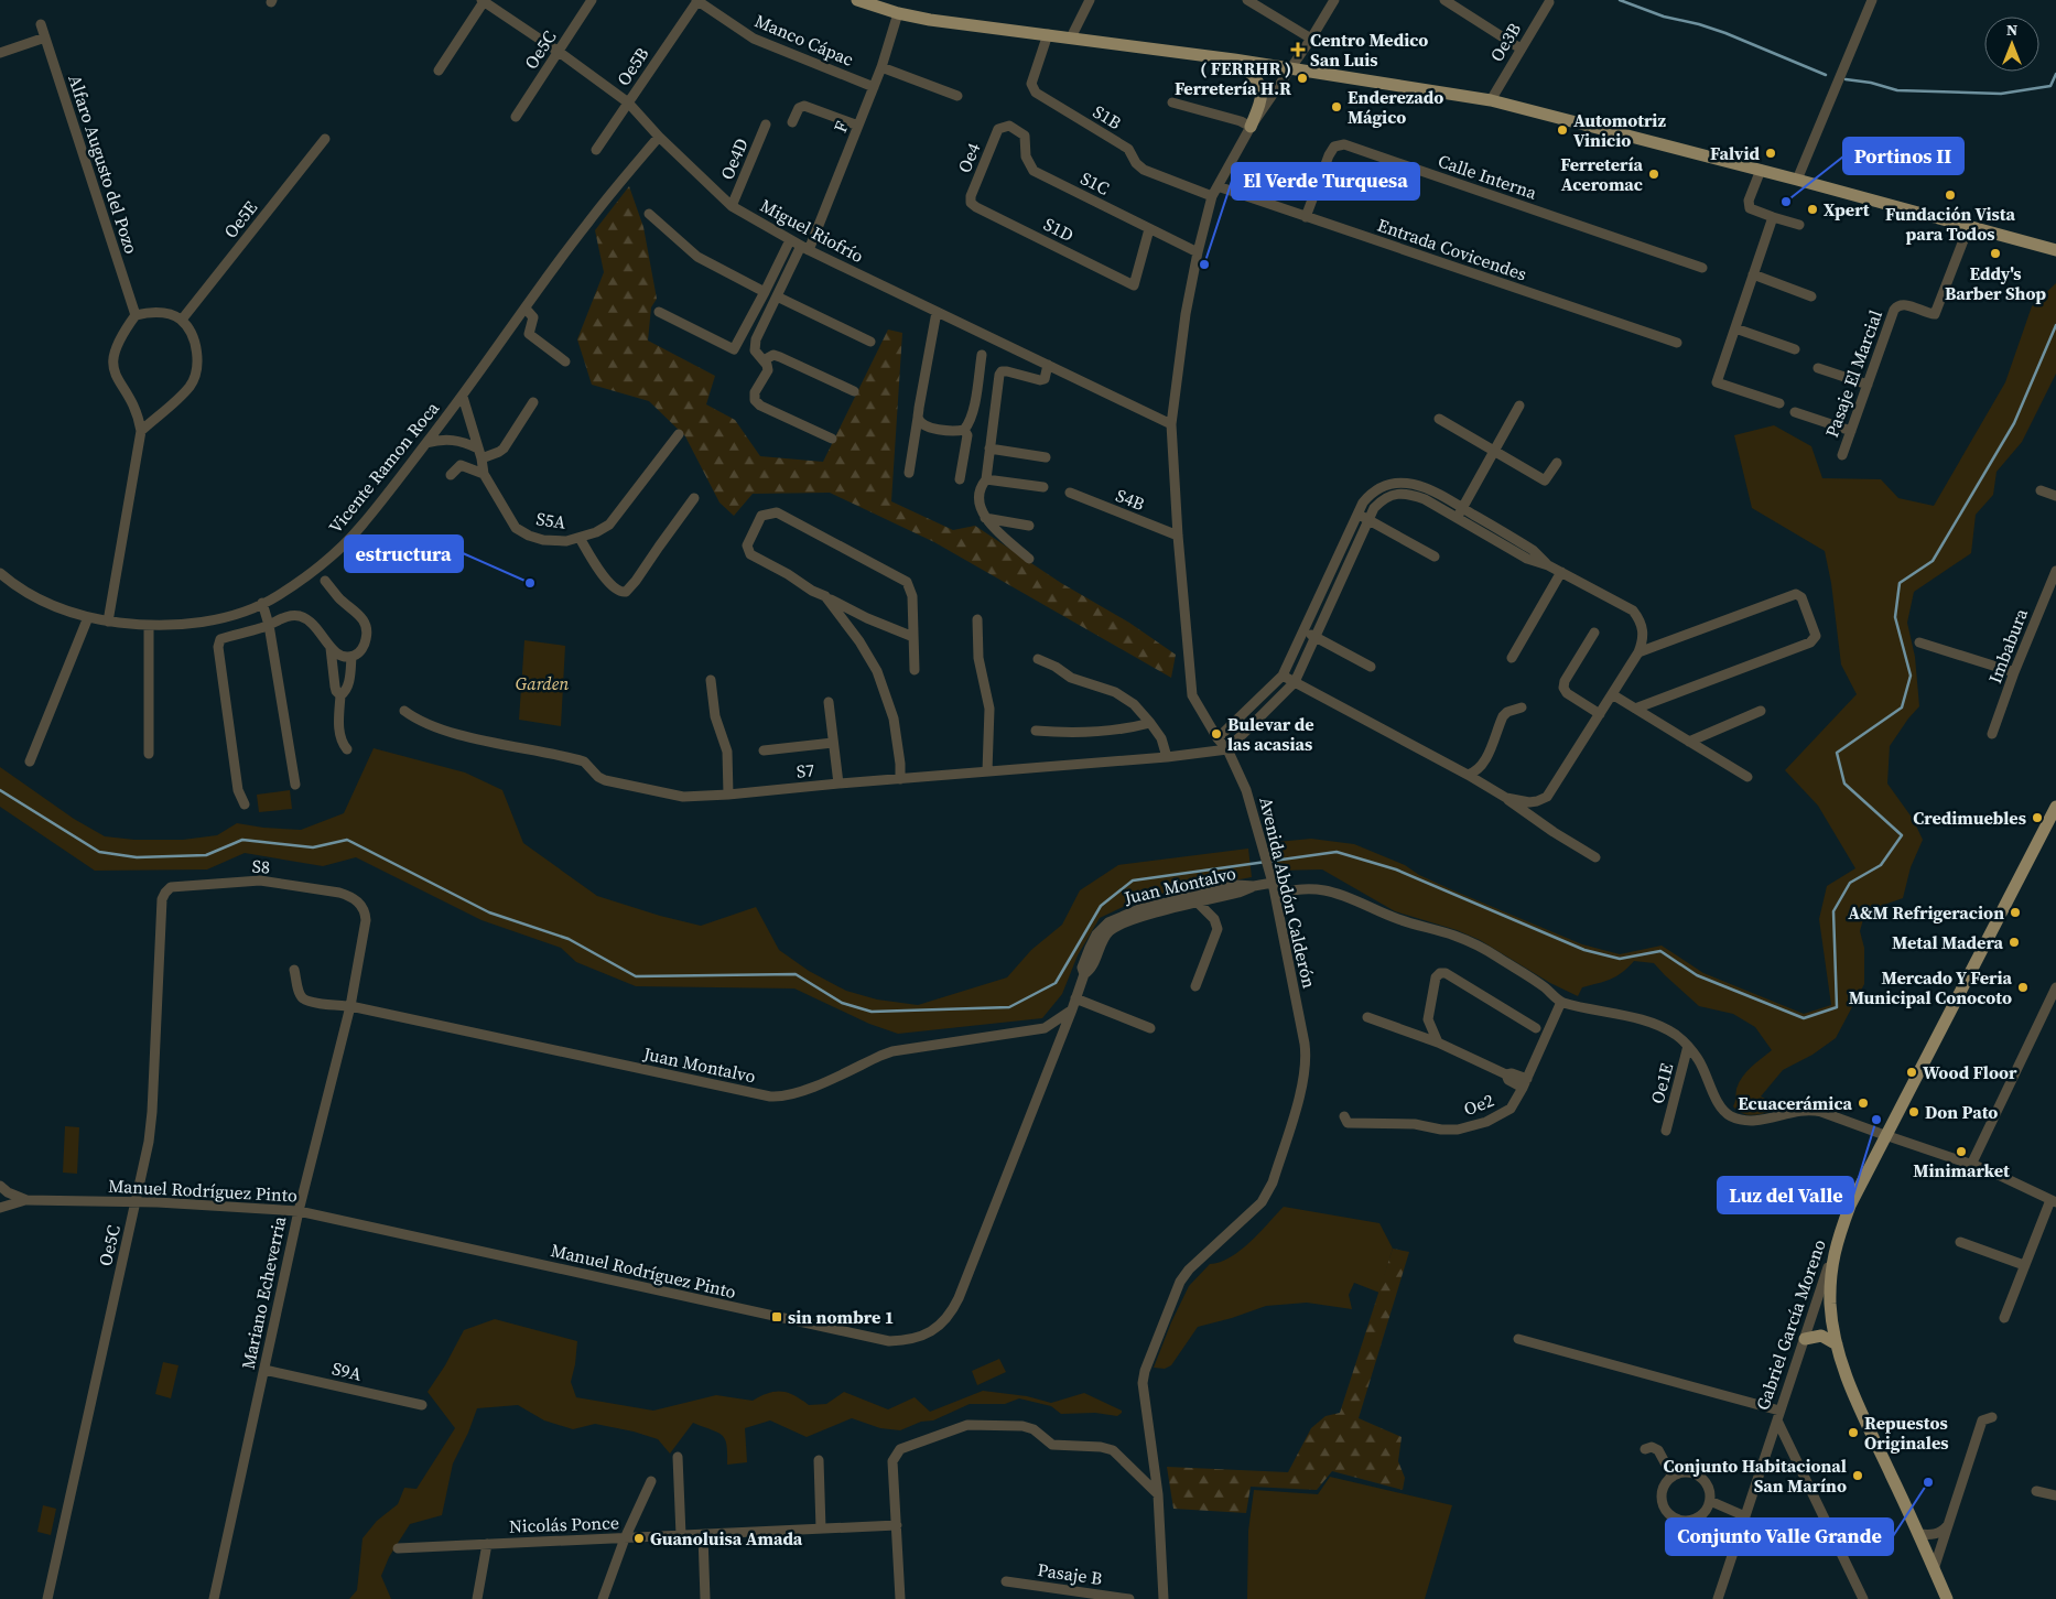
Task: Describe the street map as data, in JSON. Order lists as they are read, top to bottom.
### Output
{
  "streets": {
    "main road": ["Gabriel García Moreno"],
    "street": [
      "Manco Cápac",
      "Oe3B",
      "Oe5C",
      "Oe5B",
      "S1B",
      "F",
      "Oe4",
      "Oe4D",
      "Alfaro Augusto del Pozo",
      "Calle Interna",
      "S1C",
      "Oe5E",
      "S1D",
      "Miguel Riofrío",
      "Entrada Covicendes",
      "Pasaje El Marcial",
      "Vicente Ramon Roca",
      "S4B",
      "S5A",
      "Imbabura",
      "S7",
      "S8",
      "Juan Montalvo",
      "Avenida Abdón Calderón",
      "Oe1E",
      "Oe2",
      "Manuel Rodríguez Pinto",
      "Mariano Echeverria",
      "S9A",
      "Nicolás Ponce",
      "Pasaje B"
    ]
  },
  "crossings": [
    ["Manco Cápac", "Oe5B"],
    ["Manco Cápac", "F"],
    ["Oe5C", "Miguel Riofrío"],
    ["Oe5C", "S8"],
    ["Oe5C", "Manuel Rodríguez Pinto"],
    ["Oe5B", "Miguel Riofrío"],
    ["S1B", "Entrada Covicendes"],
    ["S1B", "Avenida Abdón Calderón"],
    ["F", "Miguel Riofrío"],
    ["Oe4", "S1C"],
    ["Oe4", "S1D"],
    ["Oe4D", "Miguel Riofrío"],
    ["Calle Interna", "Entrada Covicendes"],
    ["S1C", "S1D"],
    ["S1C", "Avenida Abdón Calderón"],
    ["Miguel Riofrío", "Vicente Ramon Roca"],
    ["Miguel Riofrío", "Avenida Abdón Calderón"],
    ["Entrada Covicendes", "Avenida Abdón Calderón"],
    ["Vicente Ramon Roca", "S5A"],
    ["S4B", "Avenida Abdón Calderón"],
    ["S7", "Avenida Abdón Calderón"],
    ["S8", "Mariano Echeverria"],
    ["Juan Montalvo", "Avenida Abdón Calderón"],
    ["Juan Montalvo", "Manuel Rodríguez Pinto"],
    ["Juan Montalvo", "Mariano Echeverria"],
    ["Manuel Rodríguez Pinto", "Mariano Echeverria"],
    ["Mariano Echeverria", "S9A"]
  ],
  "parks": ["Garden"],
  "places": {
    "health": ["Centro Medico San Luis"],
    "other": [
      "( FERRHR ) Ferretería H.R",
      "Enderezado Mágico",
      "Automotriz Vinicio",
      "Falvid",
      "Ferretería Aceromac",
      "Fundación Vista para Todos",
      "Portinos II",
      "Xpert",
      "Eddy's Barber Shop",
      "El Verde Turquesa",
      "estructura",
      "Bulevar de las acasias",
      "Credimuebles",
      "A&M Refrigeracion",
      "Metal Madera",
      "Mercado Y Feria Municipal Conocoto",
      "Wood Floor",
      "Ecuacerámica",
      "Don Pato",
      "Luz del Valle",
      "Minimarket",
      "Repuestos Originales",
      "Conjunto Habitacional San Maríno",
      "Conjunto Valle Grande",
      "Guanoluisa Amada"
    ],
    "transit": ["sin nombre 1"]
  },
  "north": "top"
}
